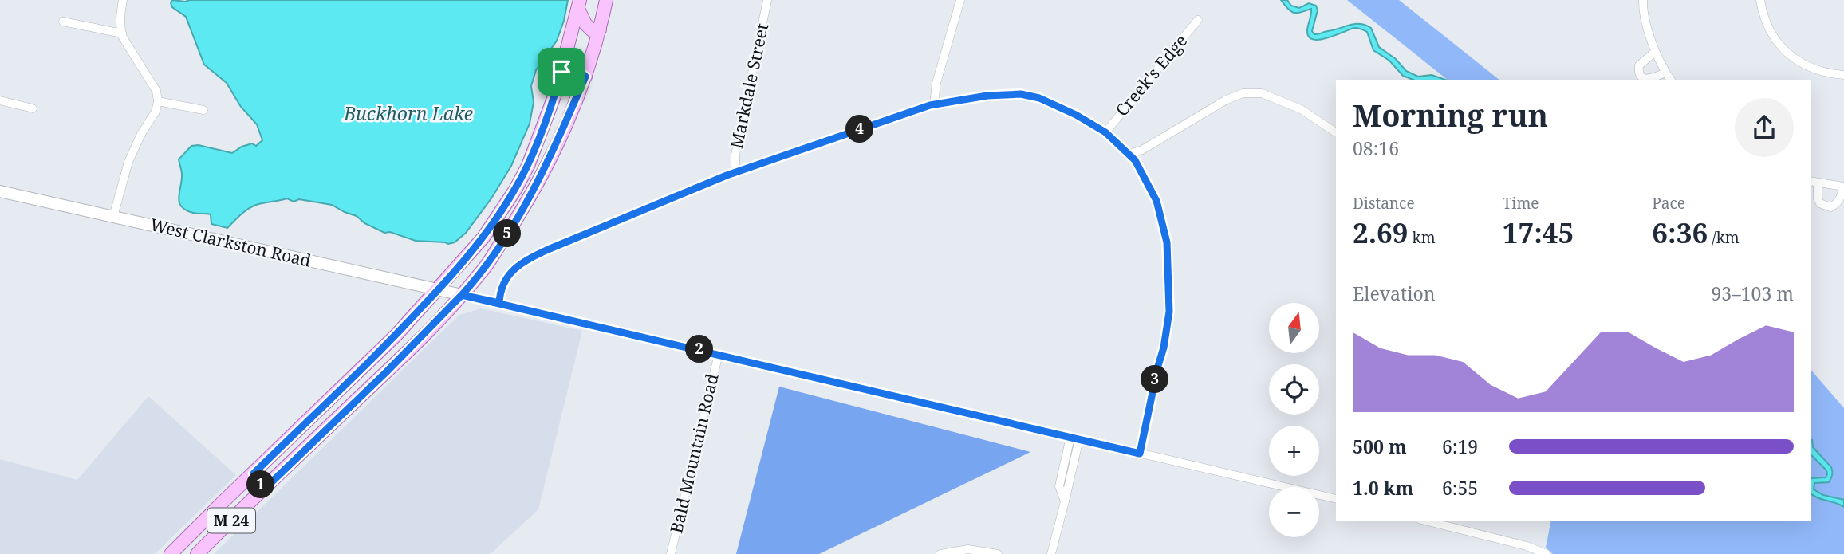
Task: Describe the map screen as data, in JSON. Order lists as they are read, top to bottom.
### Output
{
  "streets": {
    "main road": ["West Clarkston Road", "M 24"],
    "street": ["Creek's Edge", "Markdale Street", "Bald Mountain Road"]
  },
  "crossings": [
    ["West Clarkston Road", "M 24"]
  ],
  "water": ["Buckhorn Lake"],
  "north": "top",
  "page": {
    "heading": ["Morning run", "08:16"],
    "pins": [
      "4",
      "5",
      "2",
      "3",
      "1"
    ],
    "stats": [
      ["Distance", "2.69 km"],
      ["Time", "17:45"],
      ["Pace", "6:36 /km"]
    ],
    "chart": ["Elevation", "93–103 m"],
    "map_buttons": ["+", "−"],
    "list": [
      {
        "name": "500 m",
        "note": "6:19"
      },
      {
        "name": "1.0 km",
        "note": "6:55"
      }
    ]
  }
}
